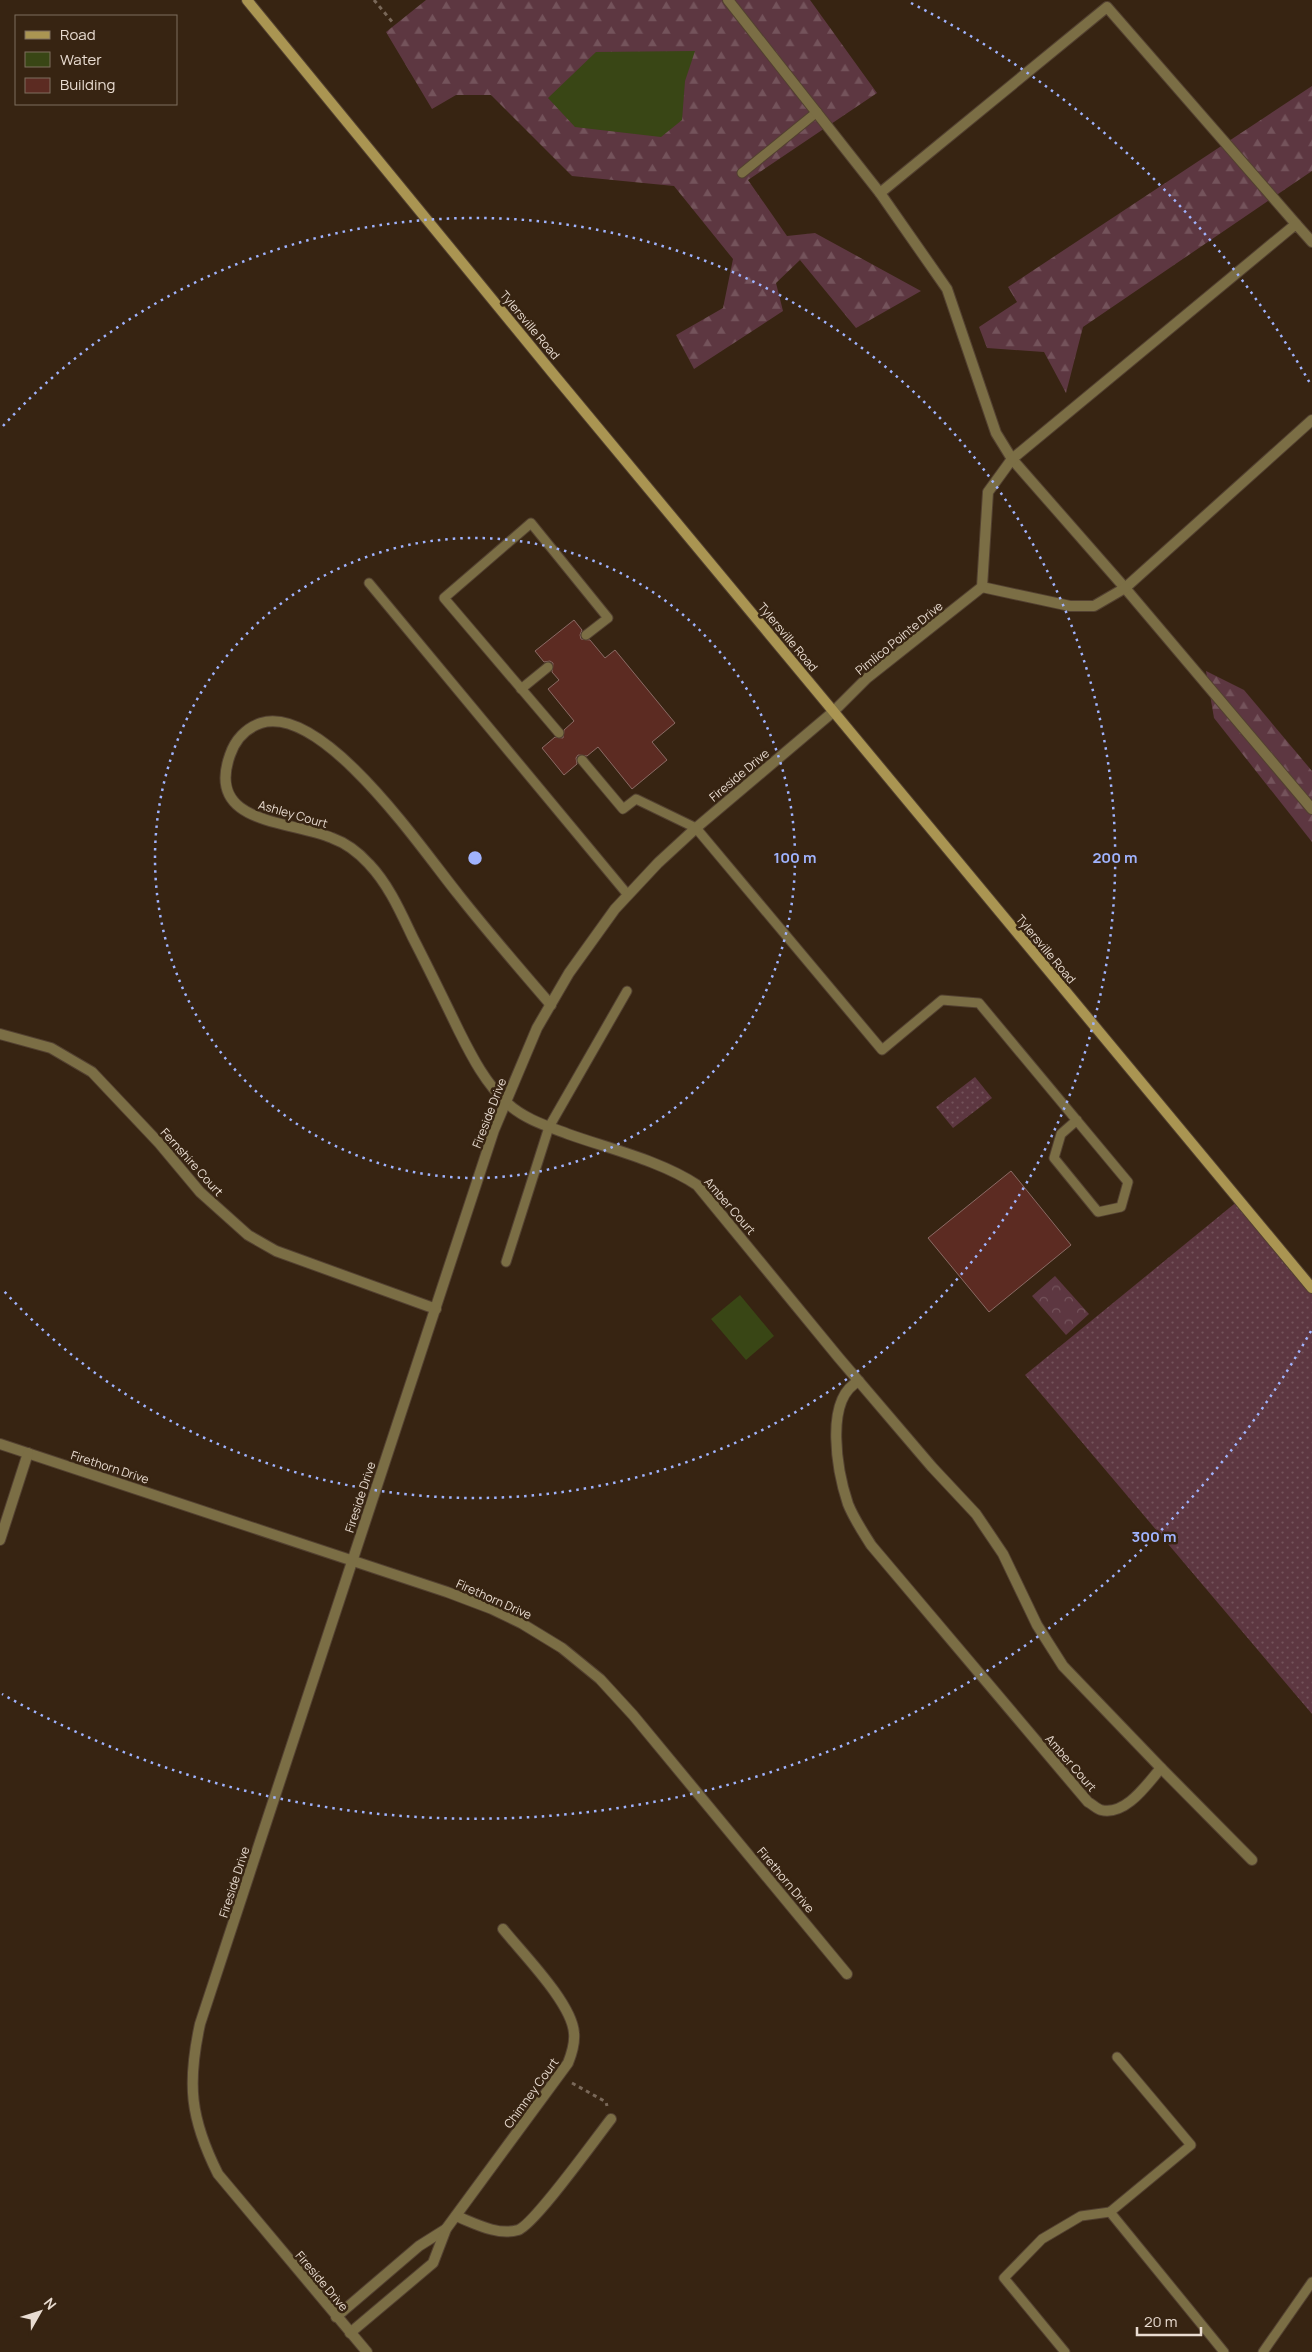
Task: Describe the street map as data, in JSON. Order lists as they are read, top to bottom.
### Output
{
  "streets": {
    "main road": ["Tylersville Road"],
    "street": [
      "Pimlico Pointe Drive",
      "Fireside Drive",
      "Ashley Court",
      "Fernshire Court",
      "Amber Court",
      "Firethorn Drive",
      "Chimney Court"
    ]
  },
  "crossings": [
    ["Tylersville Road", "Pimlico Pointe Drive"],
    ["Tylersville Road", "Fireside Drive"],
    ["Pimlico Pointe Drive", "Fireside Drive"],
    ["Fireside Drive", "Ashley Court"],
    ["Fireside Drive", "Fernshire Court"],
    ["Fireside Drive", "Amber Court"],
    ["Fireside Drive", "Firethorn Drive"],
    ["Fireside Drive", "Chimney Court"],
    ["Ashley Court", "Amber Court"]
  ],
  "legend": ["Road", "Water", "Building"],
  "scale_bar": "20 m",
  "north": "top right",
  "rings": ["100 m", "200 m", "300 m"]
}
